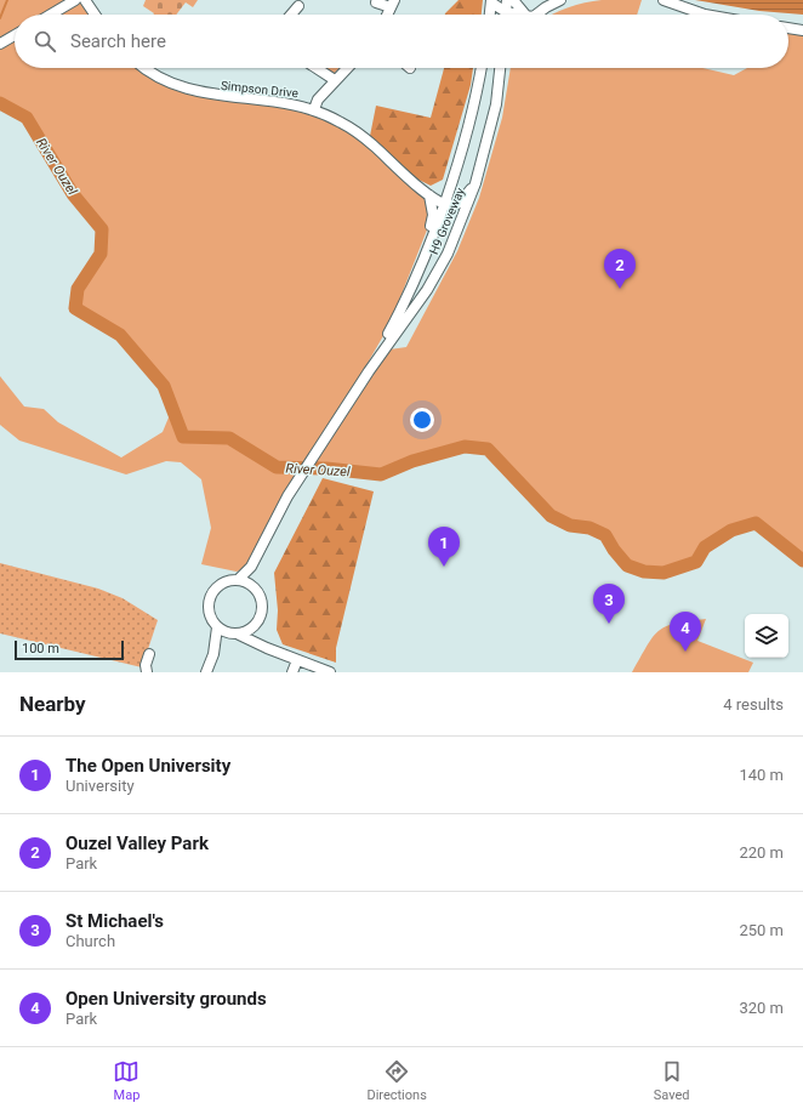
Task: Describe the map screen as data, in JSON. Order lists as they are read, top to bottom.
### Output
{
  "streets": {
    "street": ["Simpson Drive", "H9 Groveway"]
  },
  "crossings": [
    ["Simpson Drive", "H9 Groveway"]
  ],
  "water": ["River Ouzel"],
  "scale_bar": "100 m",
  "page": {
    "search": "Search here",
    "pins": [
      "2",
      "1",
      "3",
      "4"
    ],
    "scale": "100 m",
    "heading": ["Nearby", "4 results"],
    "list": [
      {
        "mark": "1",
        "name": "The Open University",
        "note": "University",
        "value": "140 m"
      },
      {
        "mark": "2",
        "name": "Ouzel Valley Park",
        "note": "Park",
        "value": "220 m"
      },
      {
        "mark": "3",
        "name": "St Michael's",
        "note": "Church",
        "value": "250 m"
      },
      {
        "mark": "4",
        "name": "Open University grounds",
        "note": "Park",
        "value": "320 m"
      }
    ],
    "nav": ["Map", "Directions", "Saved"]
  }
}
